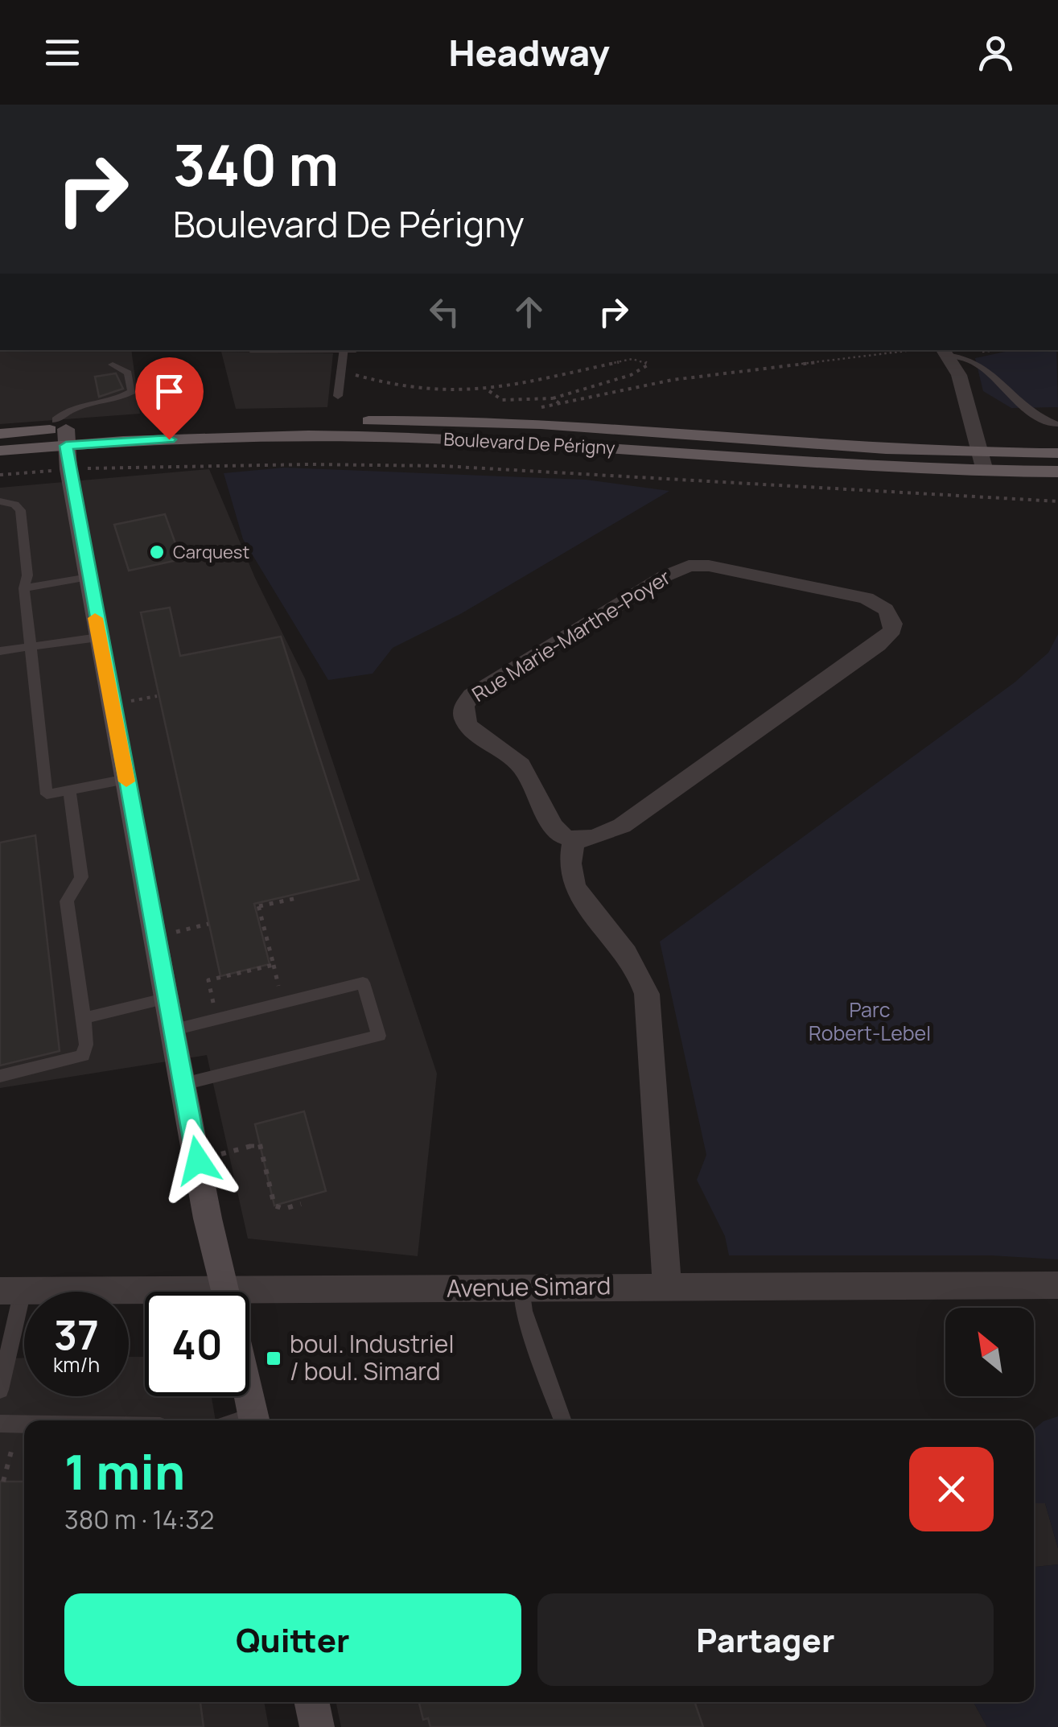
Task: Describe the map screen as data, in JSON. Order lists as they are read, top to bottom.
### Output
{
  "streets": {
    "main road": ["Boulevard De Périgny"],
    "street": ["Rue Marie-Marthe-Poyer", "Avenue Simard"]
  },
  "parks": ["Parc Robert-Lebel"],
  "places": {
    "other": ["Carquest"],
    "transit": ["boul. Industriel / boul. Simard"]
  },
  "north": "top left",
  "page": {
    "header": "Headway",
    "turn": ["340 m", "Boulevard De Périgny"],
    "speed": "37 km/h",
    "limit": "40",
    "heading": ["1 min", "380 m · 14:32"],
    "buttons": ["Quitter", "Partager"]
  }
}
